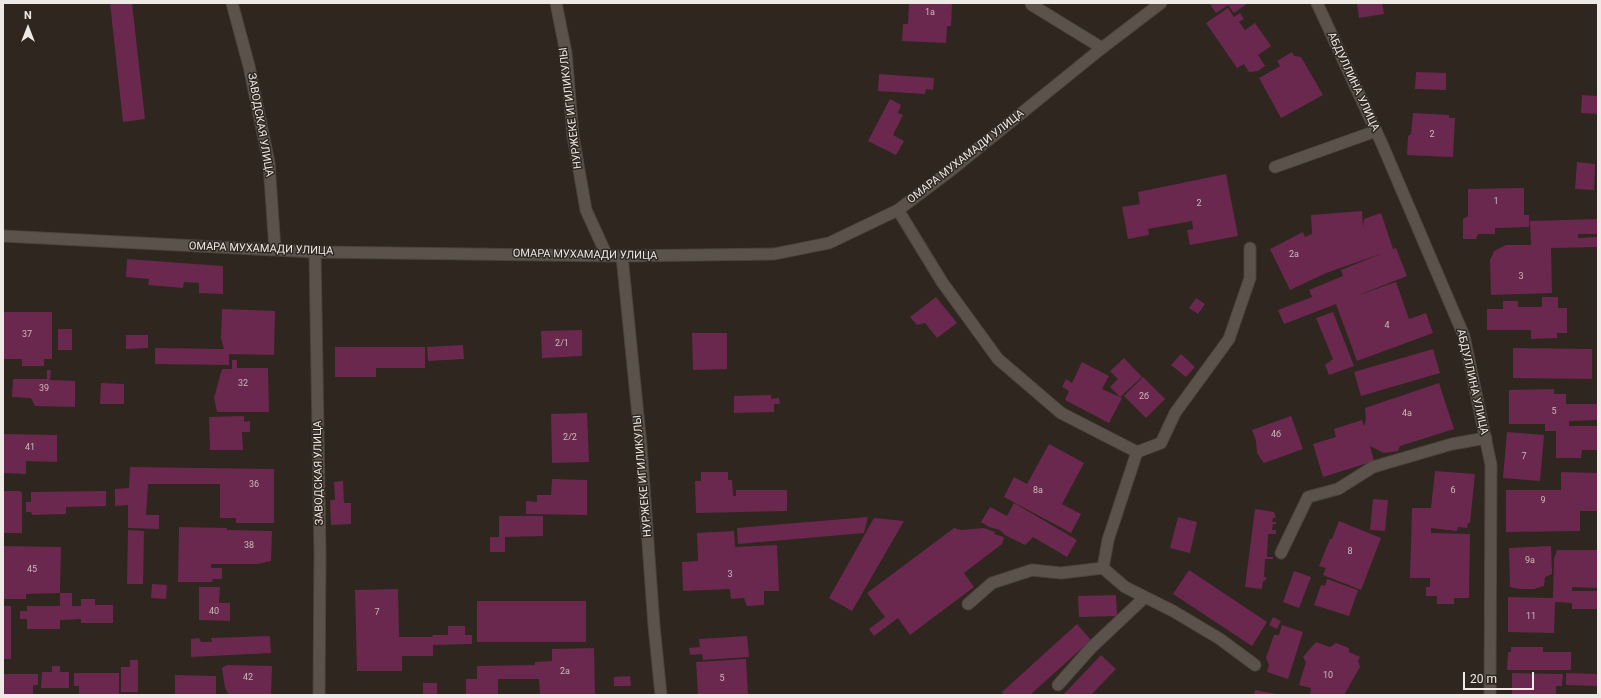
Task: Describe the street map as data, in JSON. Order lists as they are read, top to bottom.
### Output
{
  "streets": {
    "street": [
      "АБДУЛЛИНА УЛИЦА",
      "НУРЖЕКЕ ИГИЛИКУЛЫ",
      "ЗАВОДСКАЯ УЛИЦА",
      "ОМАРА МУХАМАДИ УЛИЦА"
    ]
  },
  "crossings": [
    ["НУРЖЕКЕ ИГИЛИКУЛЫ", "ОМАРА МУХАМАДИ УЛИЦА"],
    ["ЗАВОДСКАЯ УЛИЦА", "ОМАРА МУХАМАДИ УЛИЦА"]
  ],
  "house_numbers": [
    "1а",
    "2",
    "1",
    "2",
    "2а",
    "3",
    "4",
    "37",
    "2/1",
    "32",
    "39",
    "2б",
    "5",
    "4а",
    "4б",
    "2/2",
    "41",
    "7",
    "36",
    "8а",
    "6",
    "9",
    "38",
    "8",
    "9а",
    "45",
    "3",
    "40",
    "7",
    "11",
    "2а",
    "10",
    "42",
    "5"
  ],
  "scale_bar": "20 m",
  "north": "top"
}
